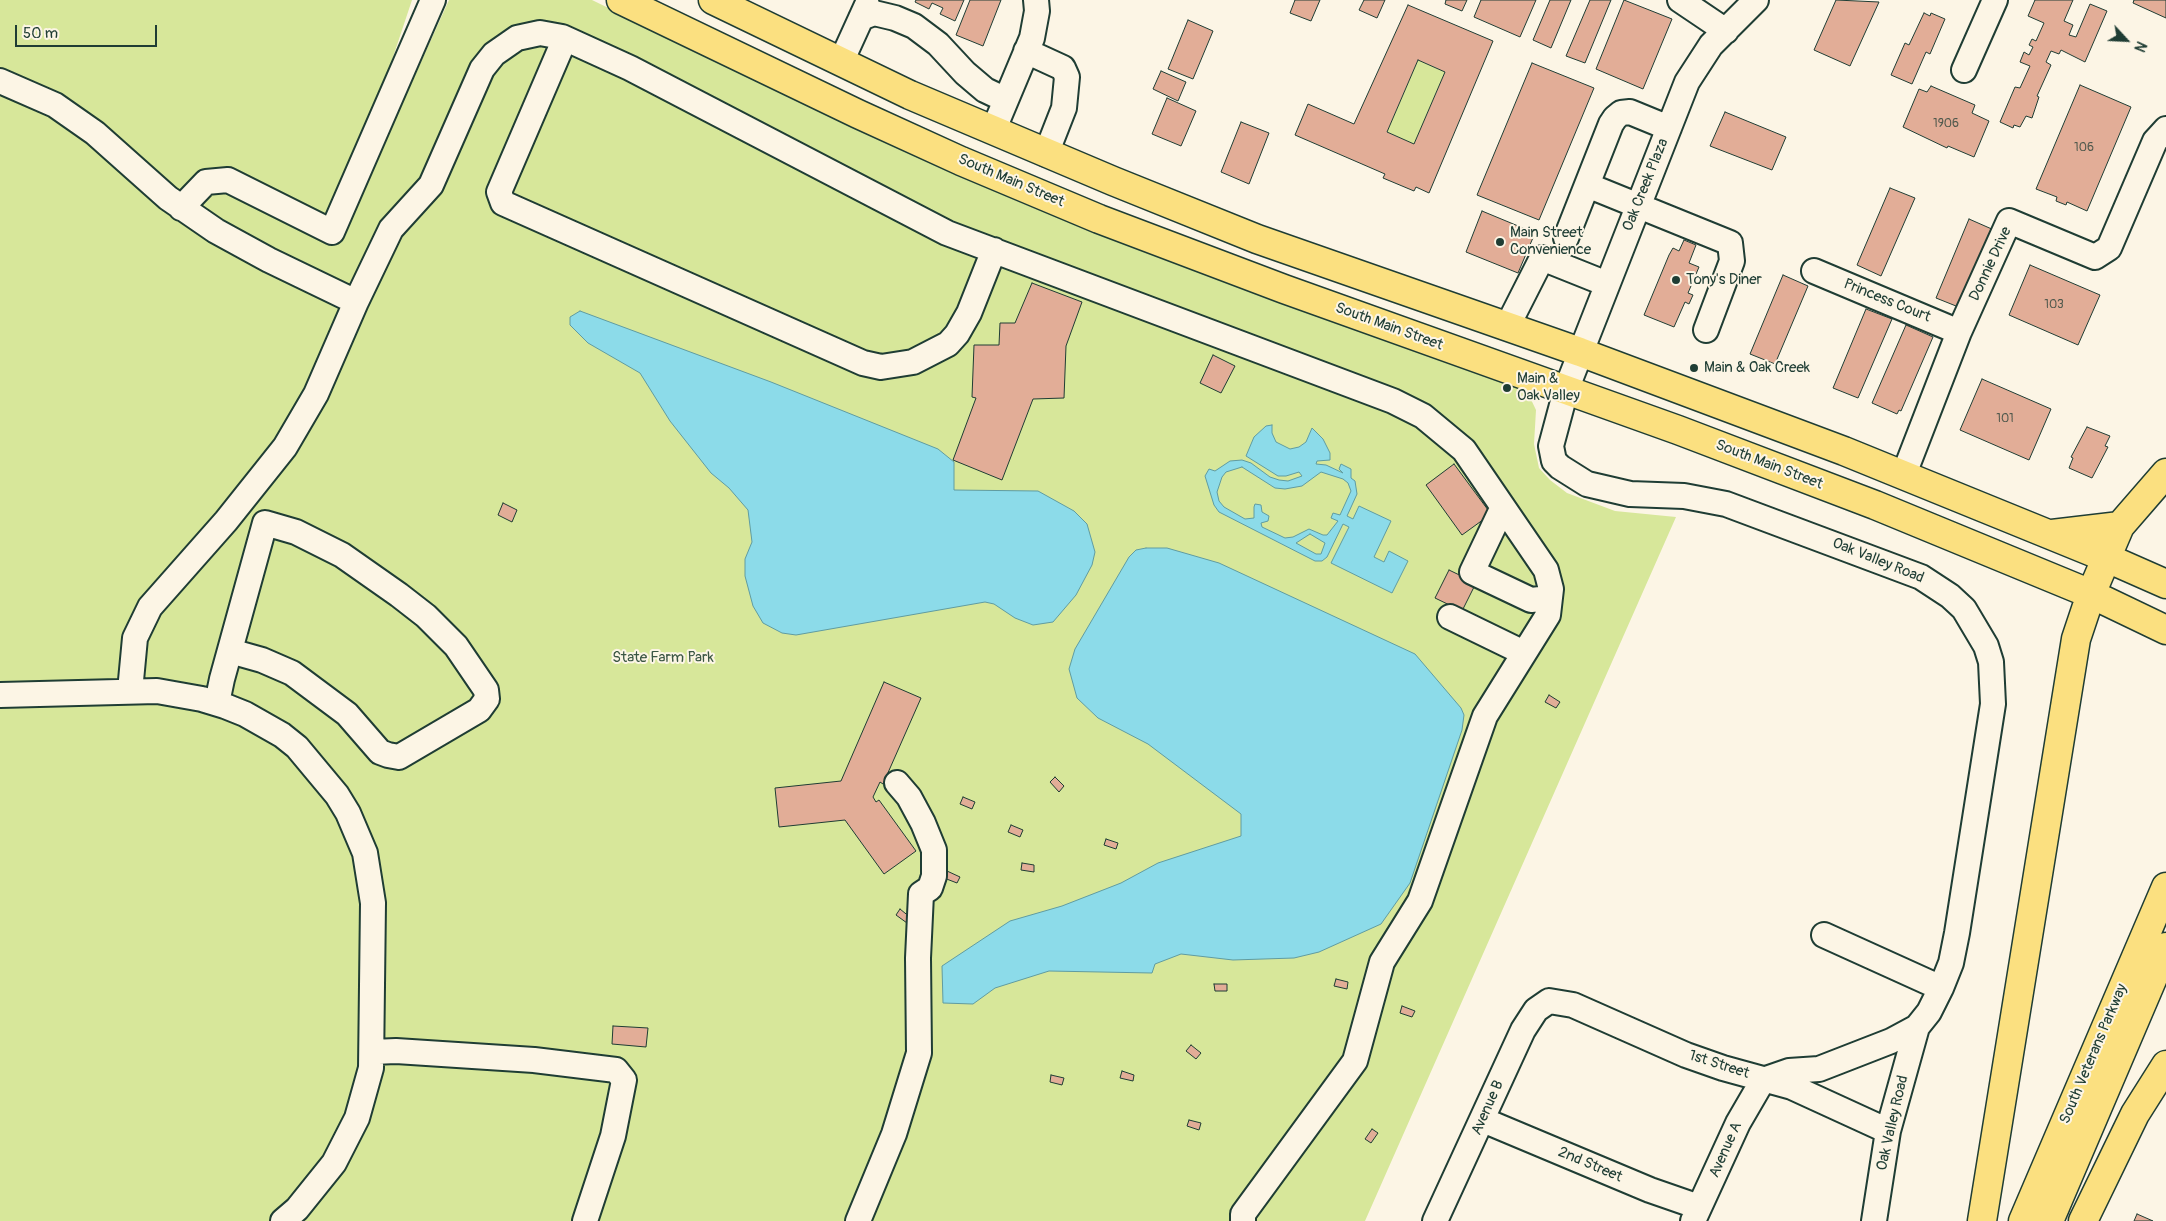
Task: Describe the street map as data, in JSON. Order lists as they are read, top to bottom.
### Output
{
  "streets": {
    "highway": ["South Main Street", "South Veterans Parkway"],
    "street": [
      "Oak Creek Plaza",
      "Donnie Drive",
      "Princess Court",
      "Oak Valley Road",
      "1st Street",
      "Avenue B",
      "Avenue A",
      "2nd Street"
    ]
  },
  "crossings": [
    ["South Main Street", "Oak Creek Plaza"],
    ["South Main Street", "Oak Valley Road"],
    ["Oak Creek Plaza", "Oak Valley Road"],
    ["Donnie Drive", "Princess Court"],
    ["Oak Valley Road", "1st Street"],
    ["Oak Valley Road", "Avenue A"],
    ["1st Street", "Avenue B"],
    ["1st Street", "Avenue A"],
    ["Avenue B", "2nd Street"],
    ["Avenue A", "2nd Street"]
  ],
  "parks": ["State Farm Park"],
  "places": [
    "Main Street Convenience",
    "Tony's Diner",
    "Main & Oak Creek",
    "Main & Oak Valley"
  ],
  "house_numbers": [
    "1906",
    "106",
    "103",
    "101"
  ],
  "scale_bar": "50 m",
  "north": "bottom right"
}
